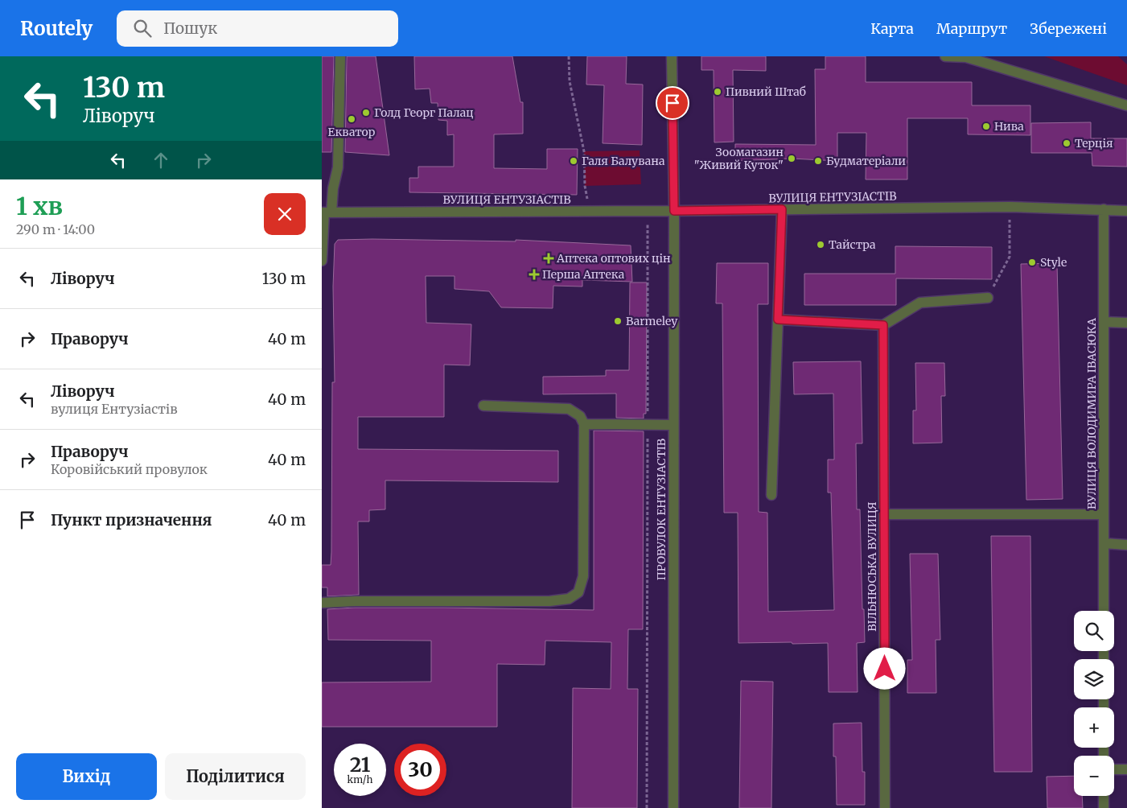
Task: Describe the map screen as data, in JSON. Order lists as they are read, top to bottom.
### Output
{
  "streets": {
    "street": [
      "ВУЛИЦЯ ЕНТУЗІАСТІВ",
      "ВУЛИЦЯ ВОЛОДИМИРА ІВАСЮКА",
      "ПРОВУЛОК ЕНТУЗІАСТІВ",
      "ВІЛЬНЮСЬКА ВУЛИЦЯ"
    ]
  },
  "crossings": [
    ["ВУЛИЦЯ ЕНТУЗІАСТІВ", "ВУЛИЦЯ ВОЛОДИМИРА ІВАСЮКА"],
    ["ВУЛИЦЯ ЕНТУЗІАСТІВ", "ПРОВУЛОК ЕНТУЗІАСТІВ"]
  ],
  "places": {
    "other": [
      "Пивний Штаб",
      "Голд Георг Палац",
      "Екватор",
      "Нива",
      "Терція",
      "Зоомагазин \"Живий Куток\"",
      "Галя Балувана",
      "Будматеріали",
      "Тайстра",
      "Style",
      "Barmeley"
    ],
    "health": ["Аптека оптових цін", "Перша Аптека"]
  },
  "page": {
    "header": "Routely",
    "search": "Пошук",
    "nav": ["Карта", "Маршрут", "Збережені"],
    "turn": ["130 m", "Ліворуч"],
    "heading": ["1 хв", "290 m · 14:00"],
    "list": [
      {
        "name": "Ліворуч",
        "value": "130 m"
      },
      {
        "name": "Праворуч",
        "value": "40 m"
      },
      {
        "name": "Ліворуч",
        "note": "вулиця Ентузіастів",
        "value": "40 m"
      },
      {
        "name": "Праворуч",
        "note": "Коровійський провулок",
        "value": "40 m"
      },
      {
        "name": "Пункт призначення",
        "value": "40 m"
      }
    ],
    "map_buttons": ["+", "−"],
    "speed": "21 km/h",
    "limit": "30",
    "buttons": ["Вихід", "Поділитися"]
  }
}
